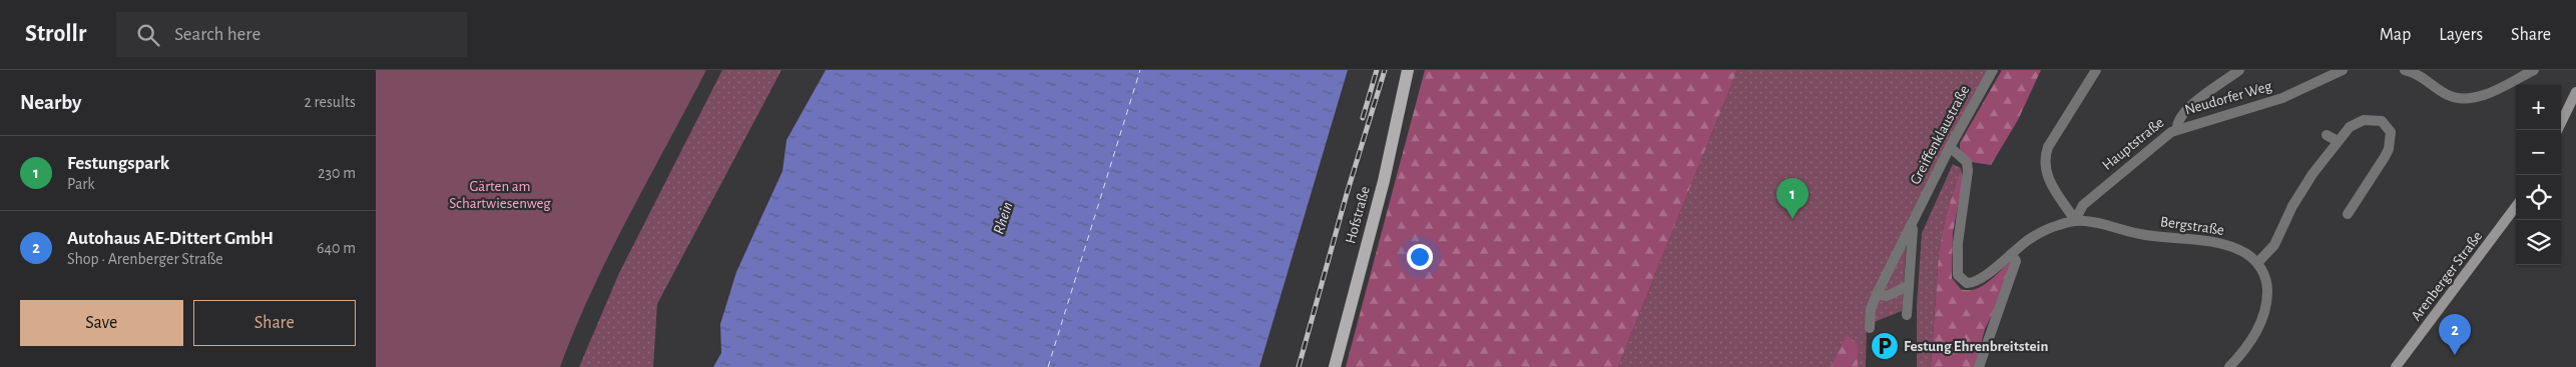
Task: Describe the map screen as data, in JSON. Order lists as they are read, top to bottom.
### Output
{
  "streets": {
    "main road": ["Hofstraße", "Arenberger Straße"],
    "street": [
      "Neudorfer Weg",
      "Greiffenklaustraße",
      "Hauptstraße",
      "Bergstraße"
    ]
  },
  "crossings": [
    ["Neudorfer Weg", "Hauptstraße"],
    ["Greiffenklaustraße", "Bergstraße"],
    ["Hauptstraße", "Bergstraße"]
  ],
  "water": ["Rhein"],
  "parks": ["Gärten am Schartwiesenweg"],
  "places": {
    "parking": ["Festung Ehrenbreitstein"]
  },
  "page": {
    "header": "Strollr",
    "search": "Search here",
    "nav": ["Map", "Layers", "Share"],
    "heading": ["Nearby", "2 results"],
    "map_buttons": ["+", "−"],
    "list": [
      {
        "mark": "1",
        "name": "Festungspark",
        "note": "Park",
        "value": "230 m"
      },
      {
        "mark": "2",
        "name": "Autohaus AE-Dittert GmbH",
        "note": "Shop · Arenberger Straße",
        "value": "640 m"
      }
    ],
    "pins": ["1", "2"],
    "buttons": ["Save", "Share"]
  }
}
